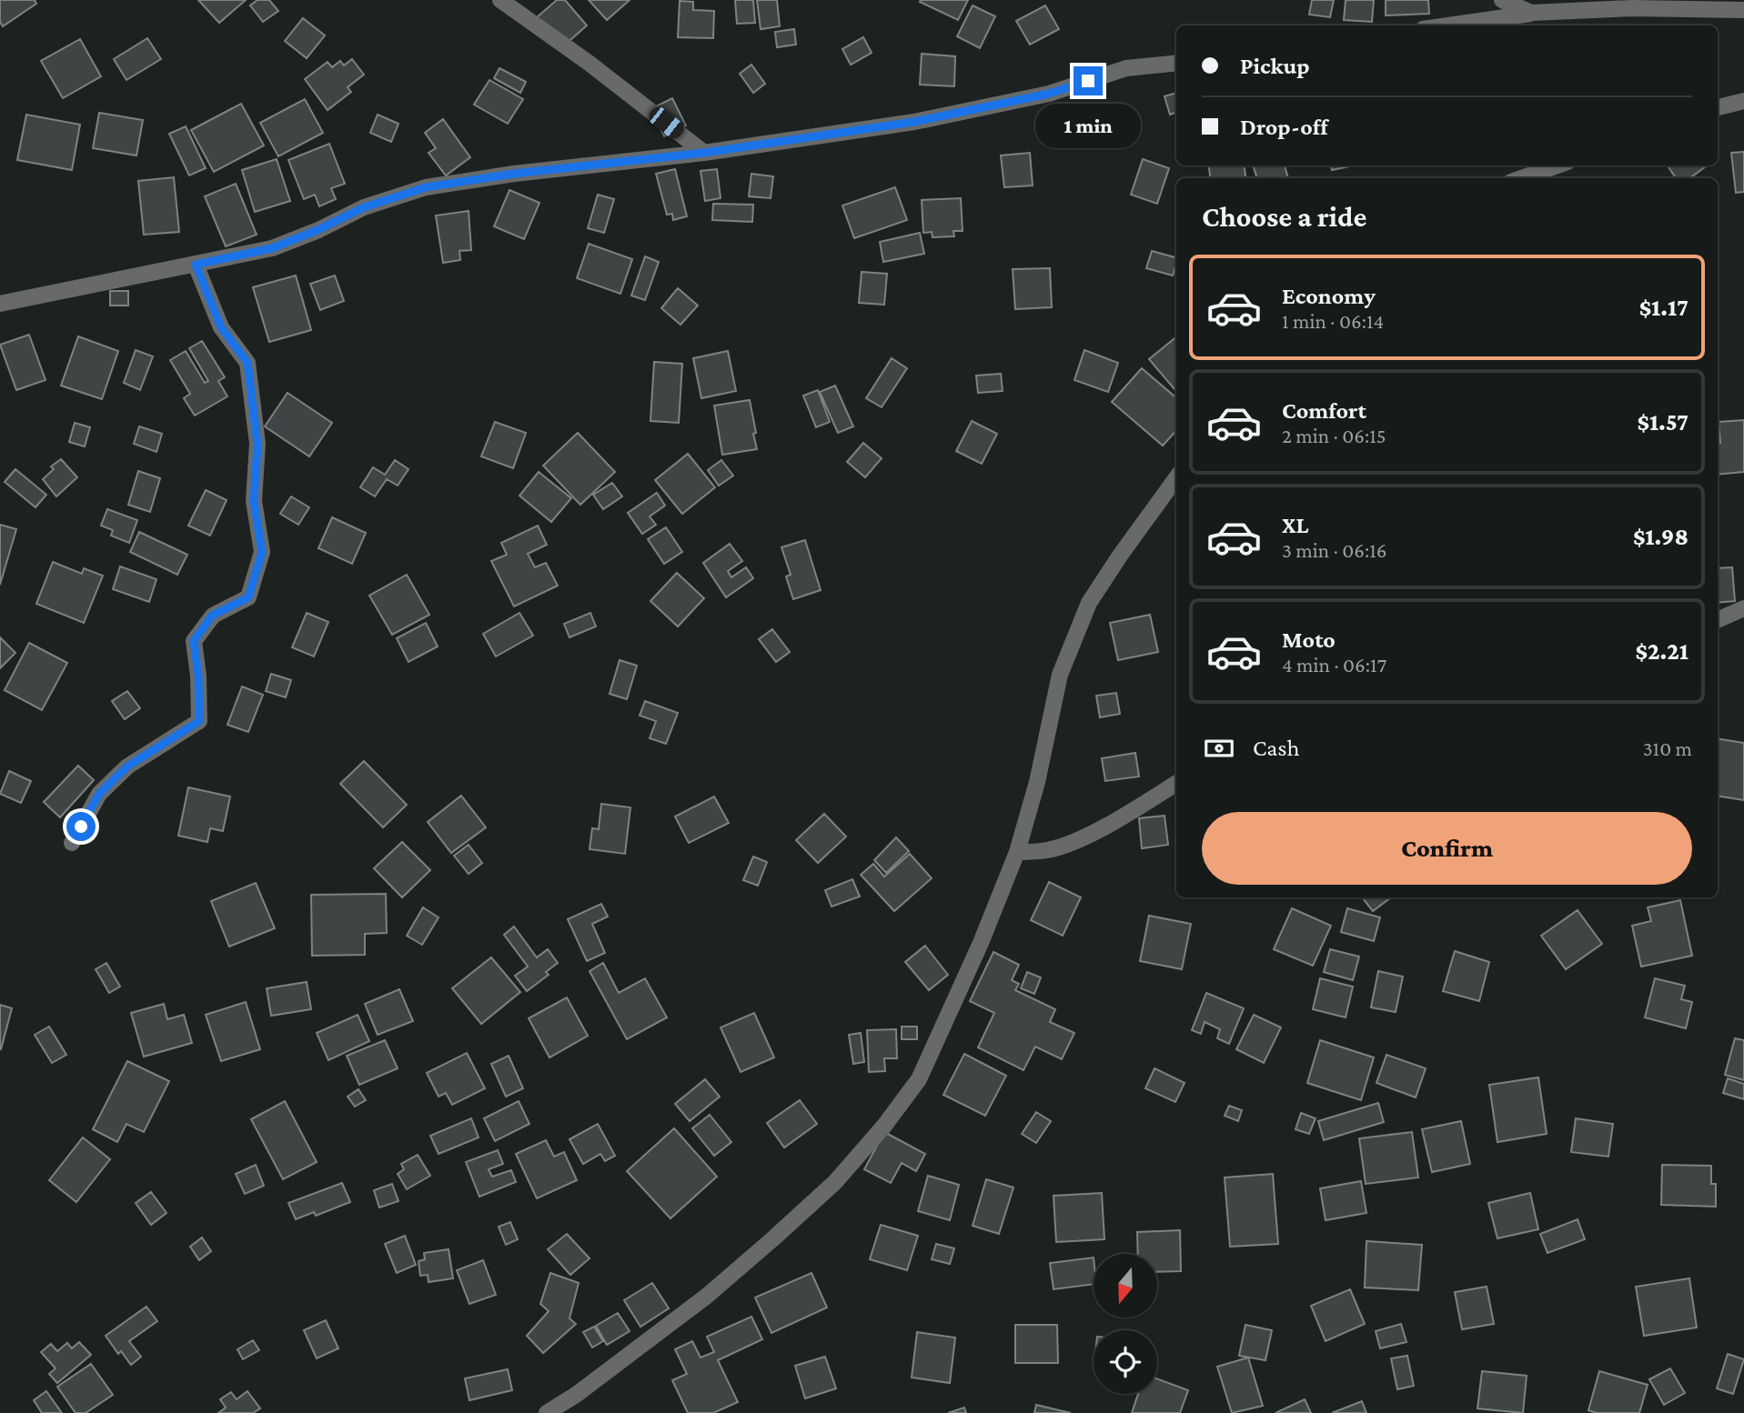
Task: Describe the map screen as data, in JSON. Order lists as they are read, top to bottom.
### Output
{
  "north": "bottom",
  "page": {
    "banner": ["Pickup", "Drop-off"],
    "bubble": "1 min",
    "heading": "Choose a ride",
    "list": [
      {
        "name": "Economy",
        "note": "1 min · 06:14",
        "value": "$1.17"
      },
      {
        "name": "Comfort",
        "note": "2 min · 06:15",
        "value": "$1.57"
      },
      {
        "name": "XL",
        "note": "3 min · 06:16",
        "value": "$1.98"
      },
      {
        "name": "Moto",
        "note": "4 min · 06:17",
        "value": "$2.21"
      }
    ],
    "pay": ["Cash", "310 m"],
    "buttons": "Confirm"
  }
}
